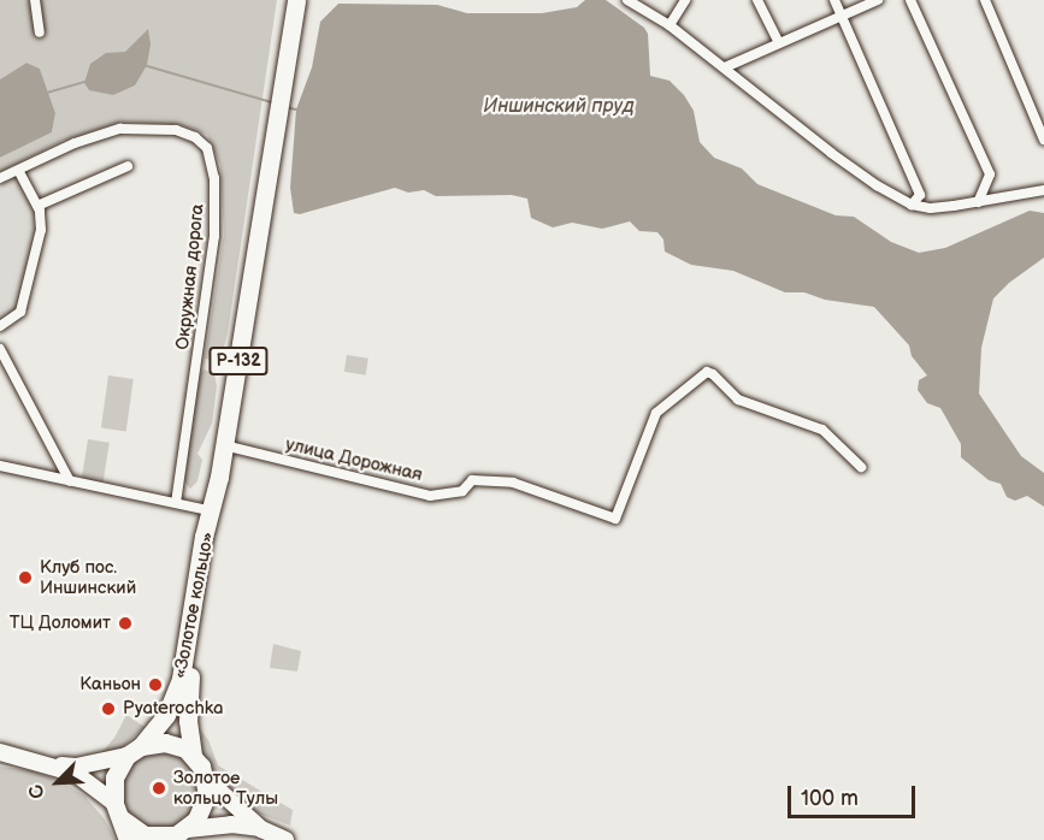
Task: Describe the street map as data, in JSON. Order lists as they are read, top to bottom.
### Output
{
  "streets": {
    "highway": ["Р-132", "«Золотое кольцо»"],
    "street": ["Окружная дорога", "улица Дорожная"]
  },
  "crossings": [
    ["улица Дорожная", "«Золотое кольцо»"]
  ],
  "water": ["Иншинский пруд"],
  "places": [
    "Клуб пос. Иншинский",
    "ТЦ Доломит",
    "Каньон",
    "Pyaterochka",
    "Золотое кольцо Тулы"
  ],
  "scale_bar": "100 m",
  "north": "bottom left"
}
